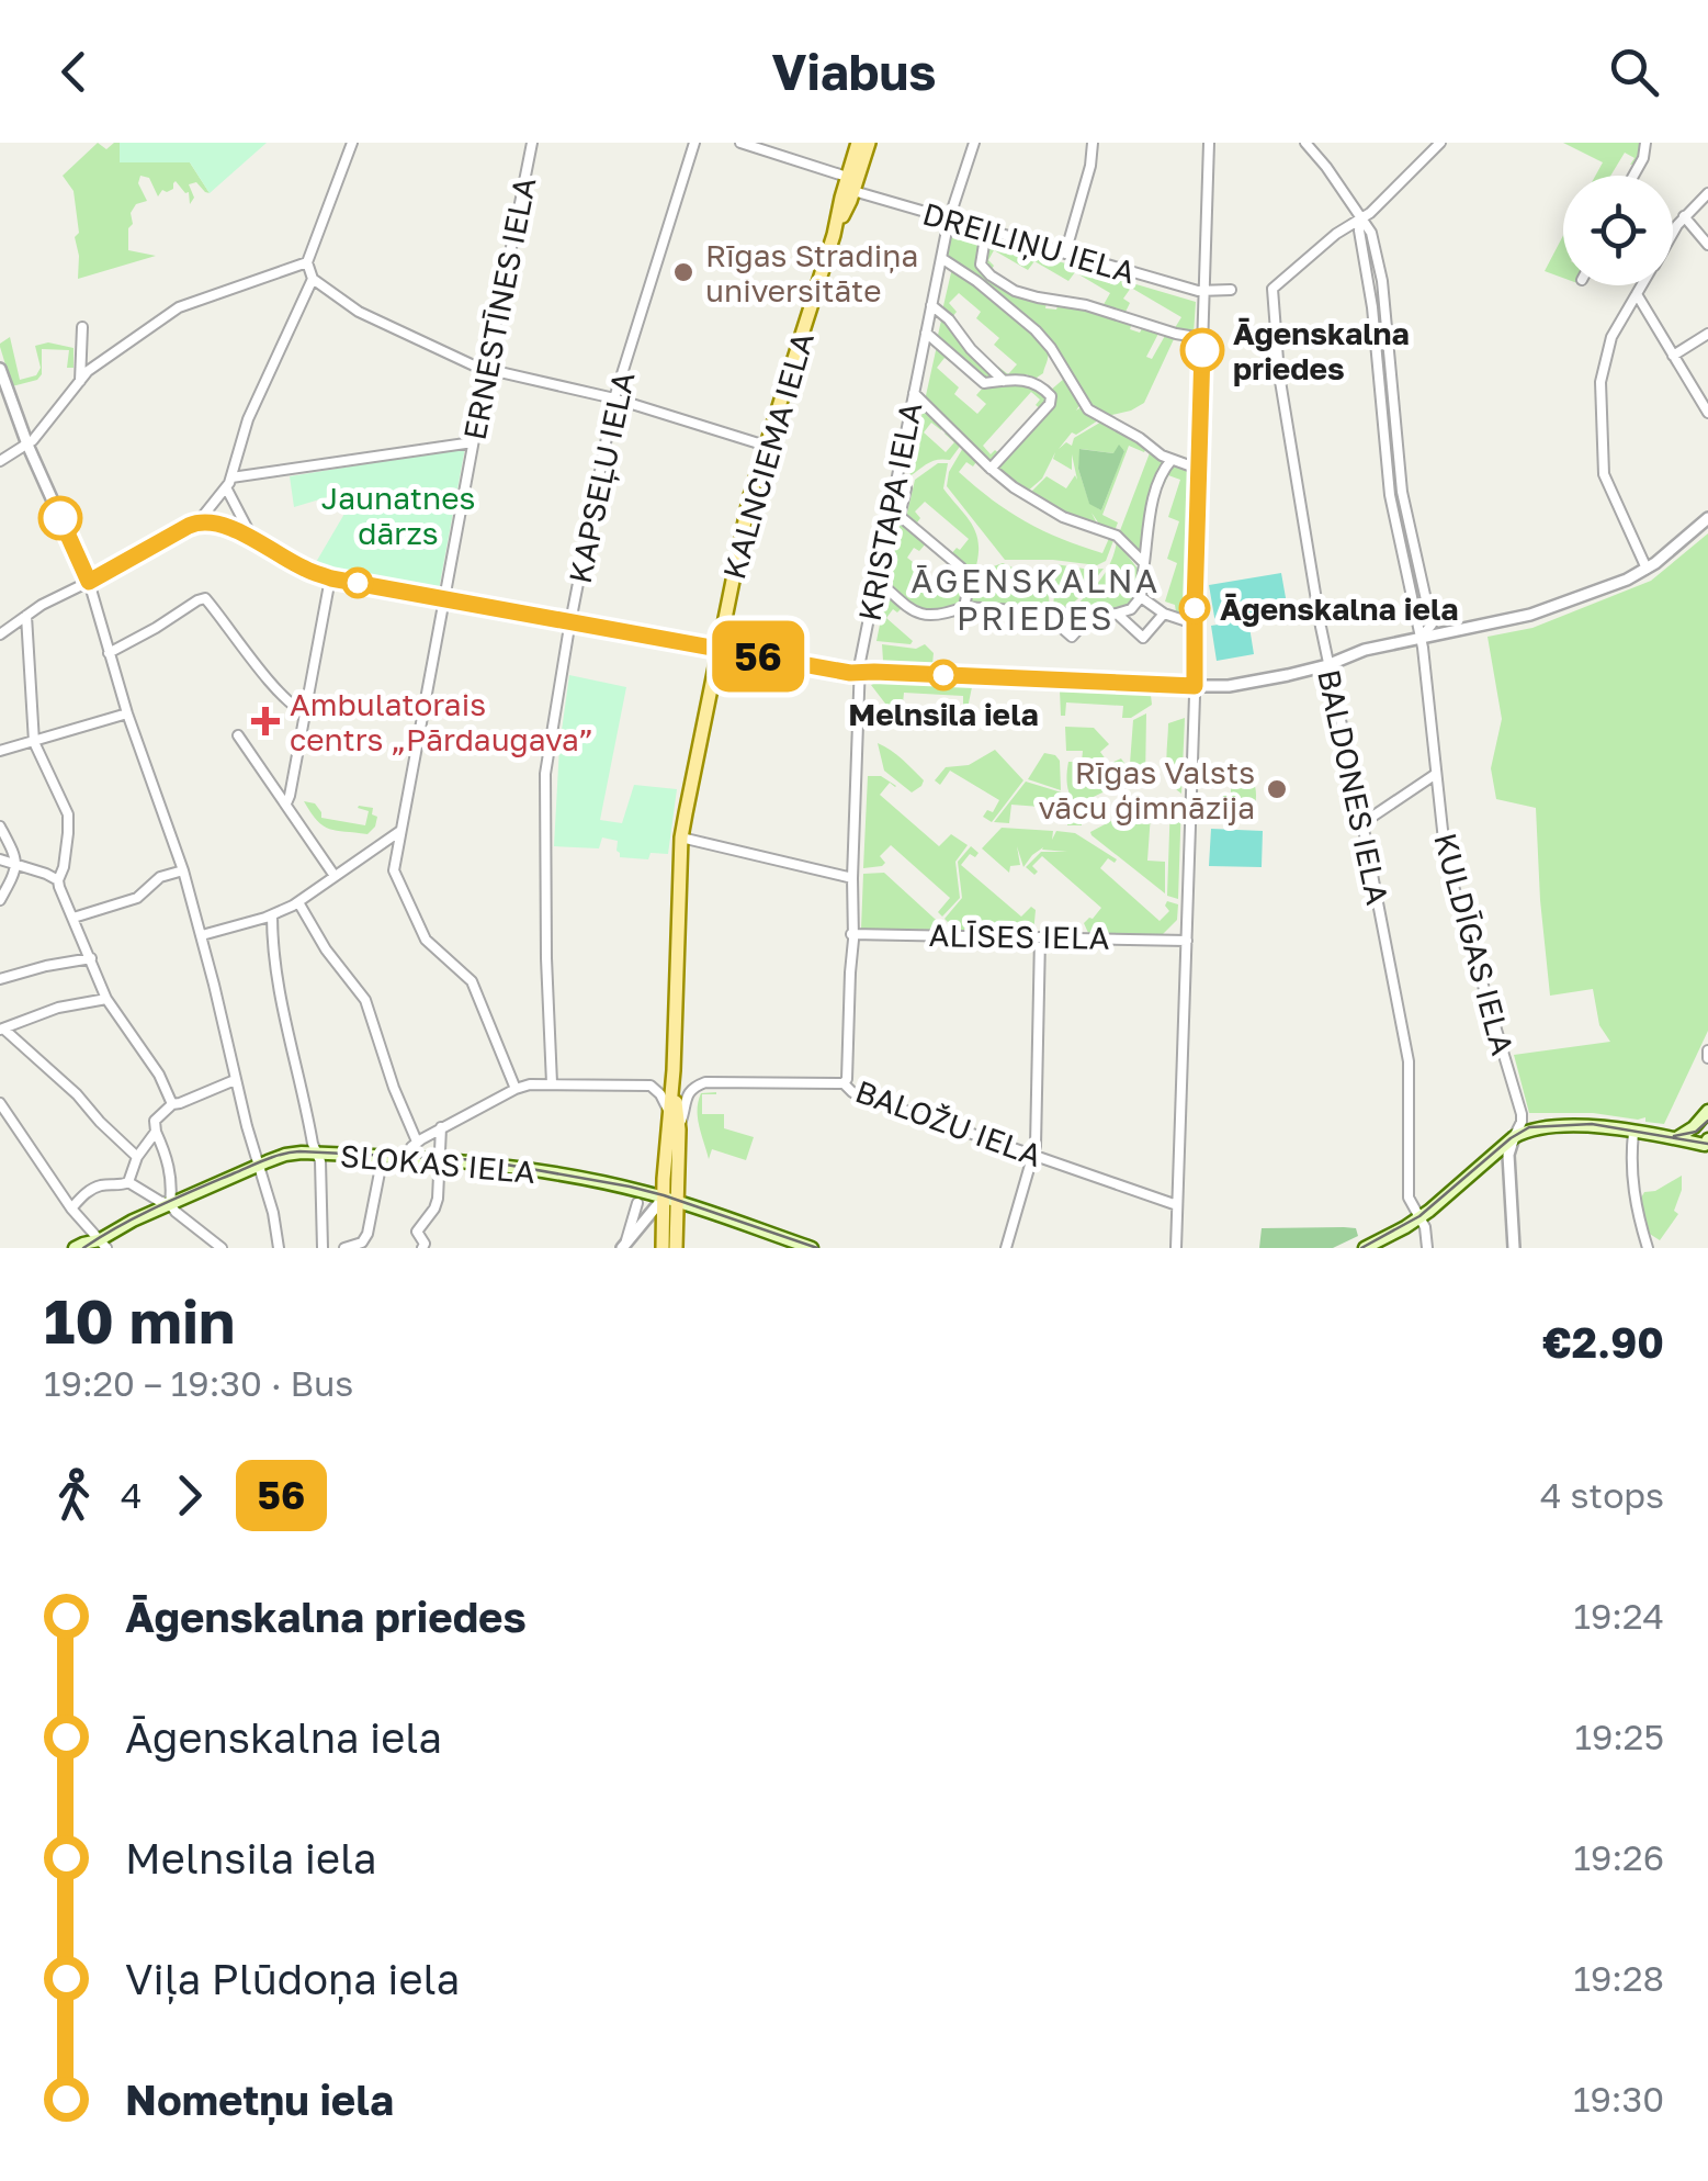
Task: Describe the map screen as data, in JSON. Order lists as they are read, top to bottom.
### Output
{
  "streets": {
    "main road": ["KALNCIEMA IELA", "SLOKAS IELA"],
    "street": [
      "DREILIŅU IELA",
      "ERNESTĪNES IELA",
      "KAPSEĻU IELA",
      "KRISTAPA IELA",
      "BALDONES IELA",
      "ALĪSES IELA",
      "KULDĪGAS IELA",
      "BALOŽU IELA"
    ]
  },
  "crossings": [
    ["DREILIŅU IELA", "KALNCIEMA IELA"],
    ["DREILIŅU IELA", "KRISTAPA IELA"],
    ["KALNCIEMA IELA", "BALOŽU IELA"],
    ["KALNCIEMA IELA", "SLOKAS IELA"],
    ["KRISTAPA IELA", "ALĪSES IELA"],
    ["KRISTAPA IELA", "BALOŽU IELA"],
    ["BALDONES IELA", "KULDĪGAS IELA"]
  ],
  "districts": ["ĀGENSKALNA PRIEDES"],
  "parks": ["Jaunatnes dārzs"],
  "places": {
    "other": [
      "Rīgas Stradiņa universitāte",
      "Āgenskalna priedes",
      "Āgenskalna iela",
      "Melnsila iela",
      "Rīgas Valsts vācu ģimnāzija"
    ],
    "health": ["Ambulatorais centrs „Pārdaugava”"]
  },
  "lines": ["bus line 56"],
  "page": {
    "header": "Viabus",
    "on_map": "56",
    "heading": ["10 min", "19:20 – 19:30 · Bus", "€2.90"],
    "legs": ["4", "56", "4 stops"],
    "list": [
      {
        "name": "Āgenskalna priedes",
        "value": "19:24"
      },
      {
        "name": "Āgenskalna iela",
        "value": "19:25"
      },
      {
        "name": "Melnsila iela",
        "value": "19:26"
      },
      {
        "name": "Viļa Plūdoņa iela",
        "value": "19:28"
      },
      {
        "name": "Nometņu iela",
        "value": "19:30"
      }
    ]
  }
}
